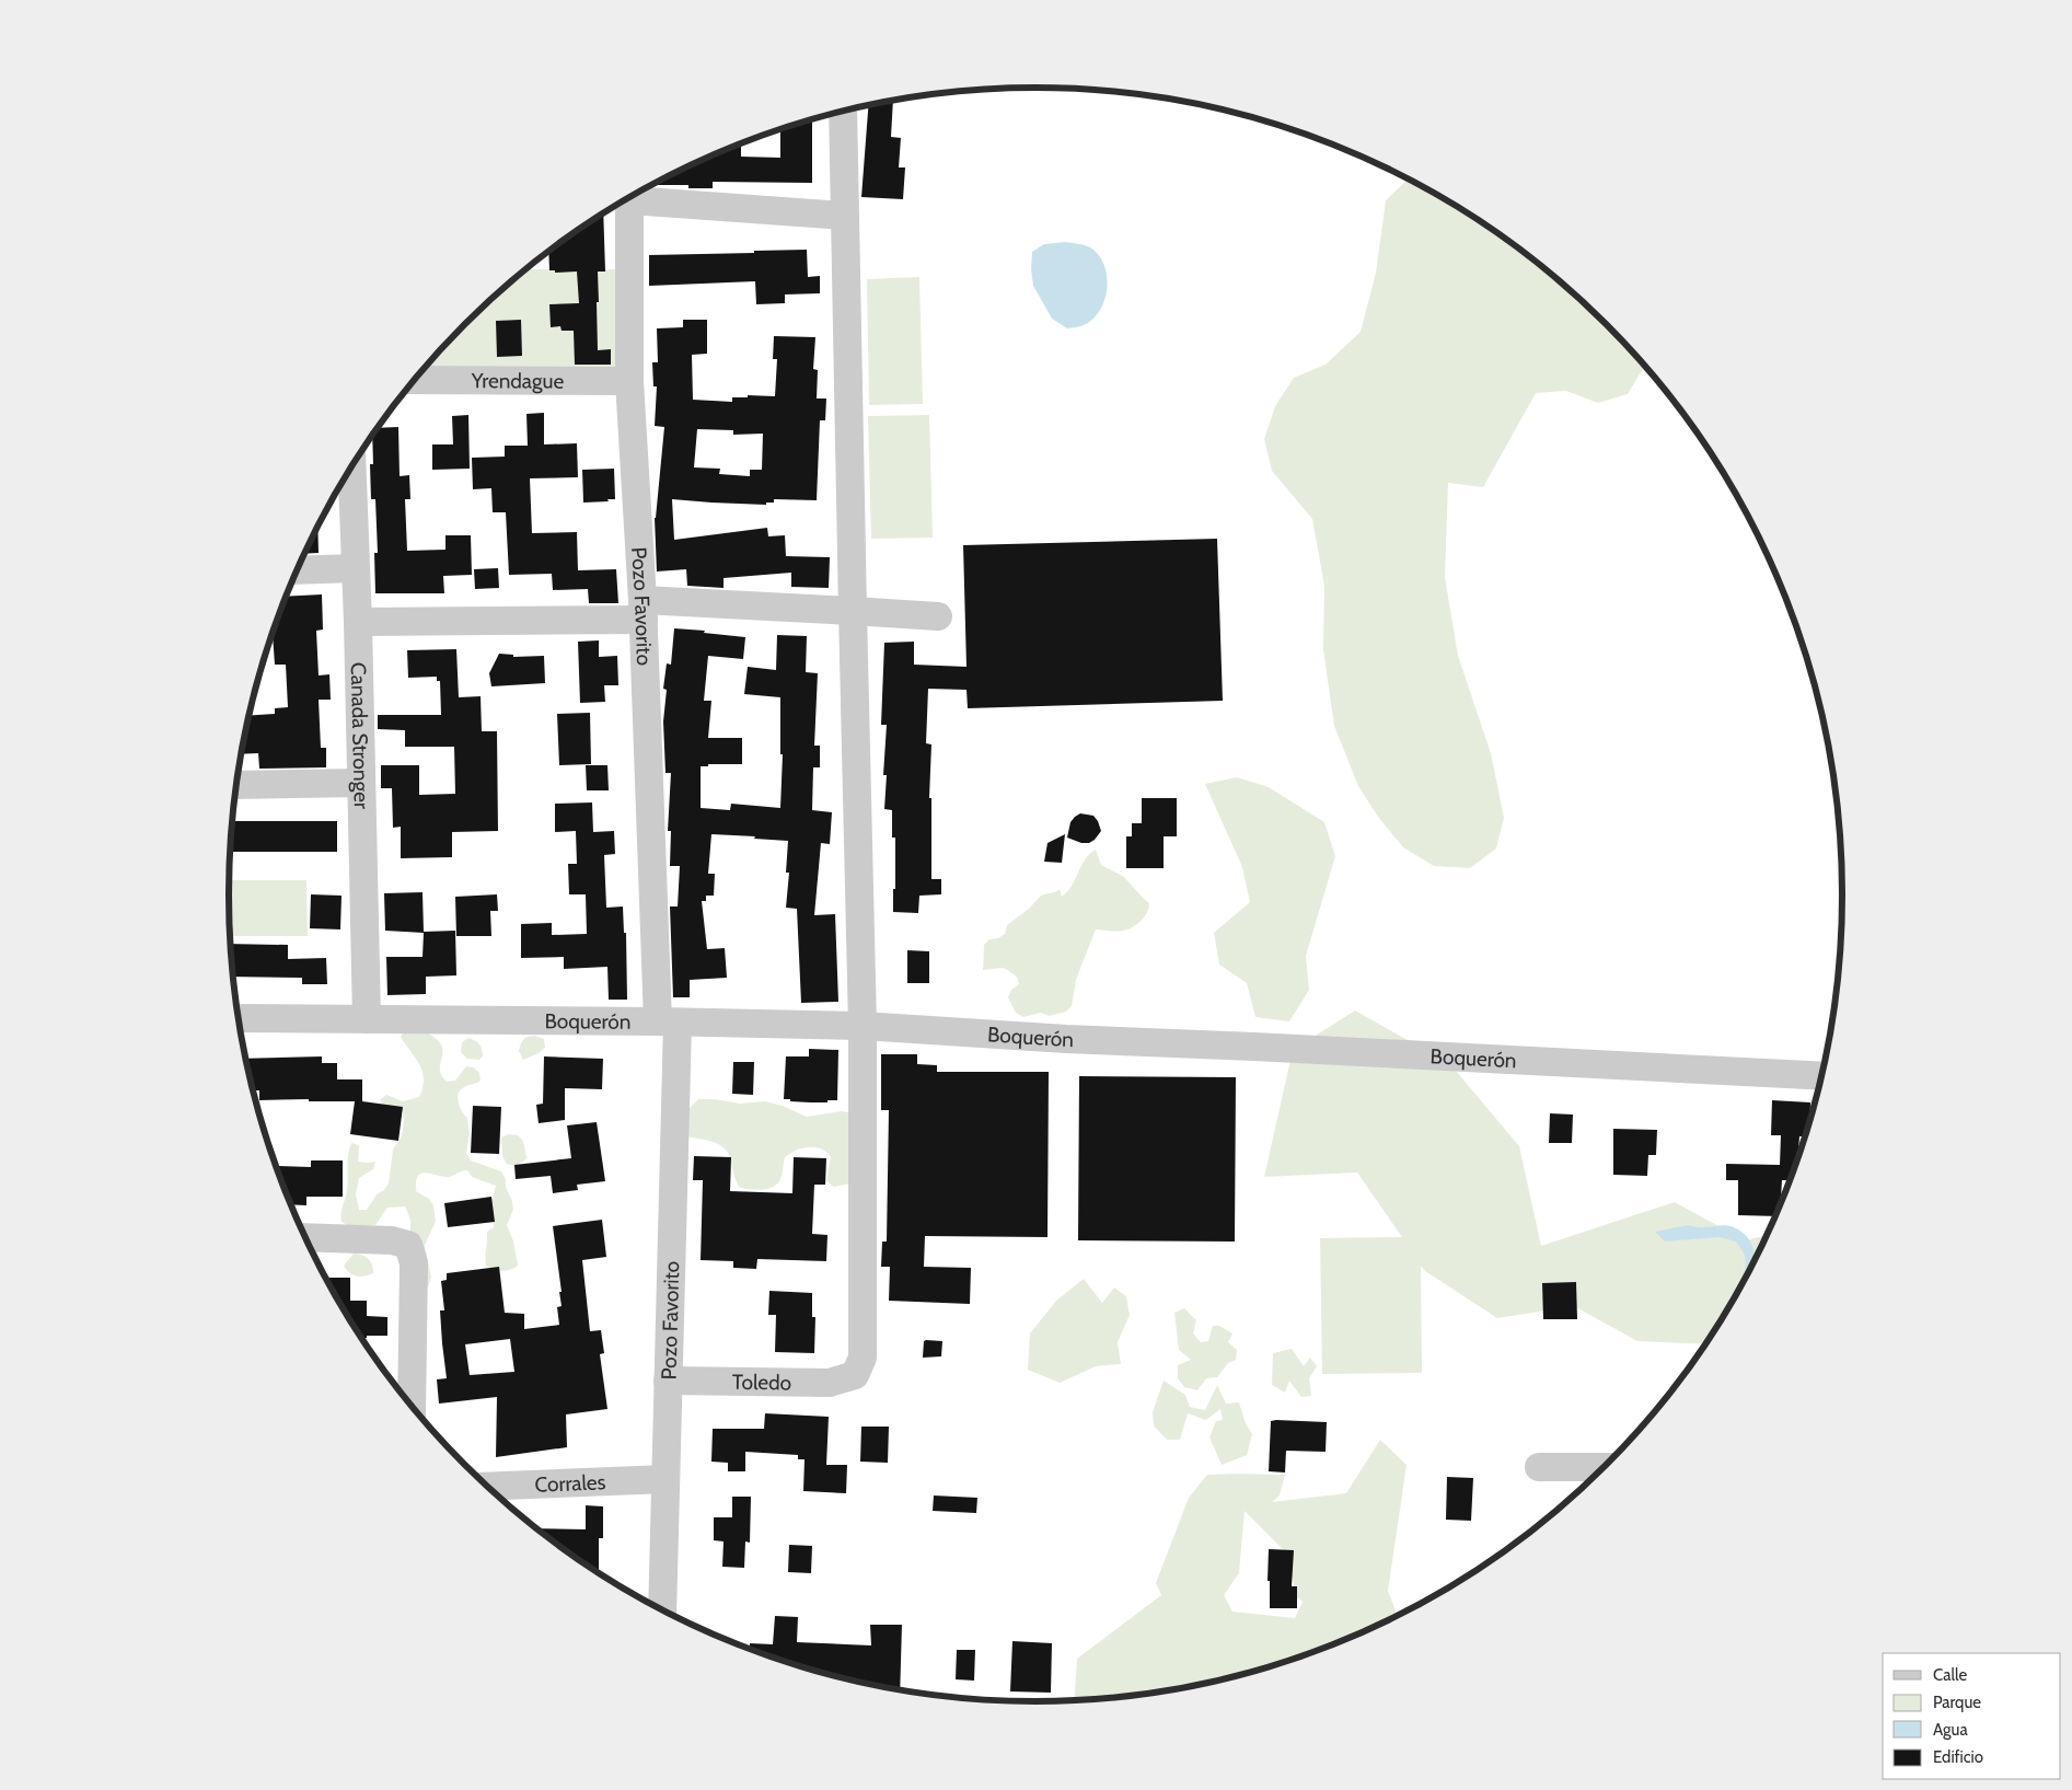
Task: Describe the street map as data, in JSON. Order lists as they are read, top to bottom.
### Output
{
  "streets": {
    "street": [
      "Yrendague",
      "Pozo Favorito",
      "Canada Stronger",
      "Boquerón",
      "Toledo",
      "Corrales"
    ]
  },
  "crossings": [
    ["Yrendague", "Pozo Favorito"],
    ["Pozo Favorito", "Boquerón"],
    ["Pozo Favorito", "Toledo"],
    ["Pozo Favorito", "Corrales"],
    ["Canada Stronger", "Boquerón"],
    ["Boquerón", "Toledo"]
  ],
  "legend": [
    "Calle",
    "Parque",
    "Agua",
    "Edificio"
  ]
}
